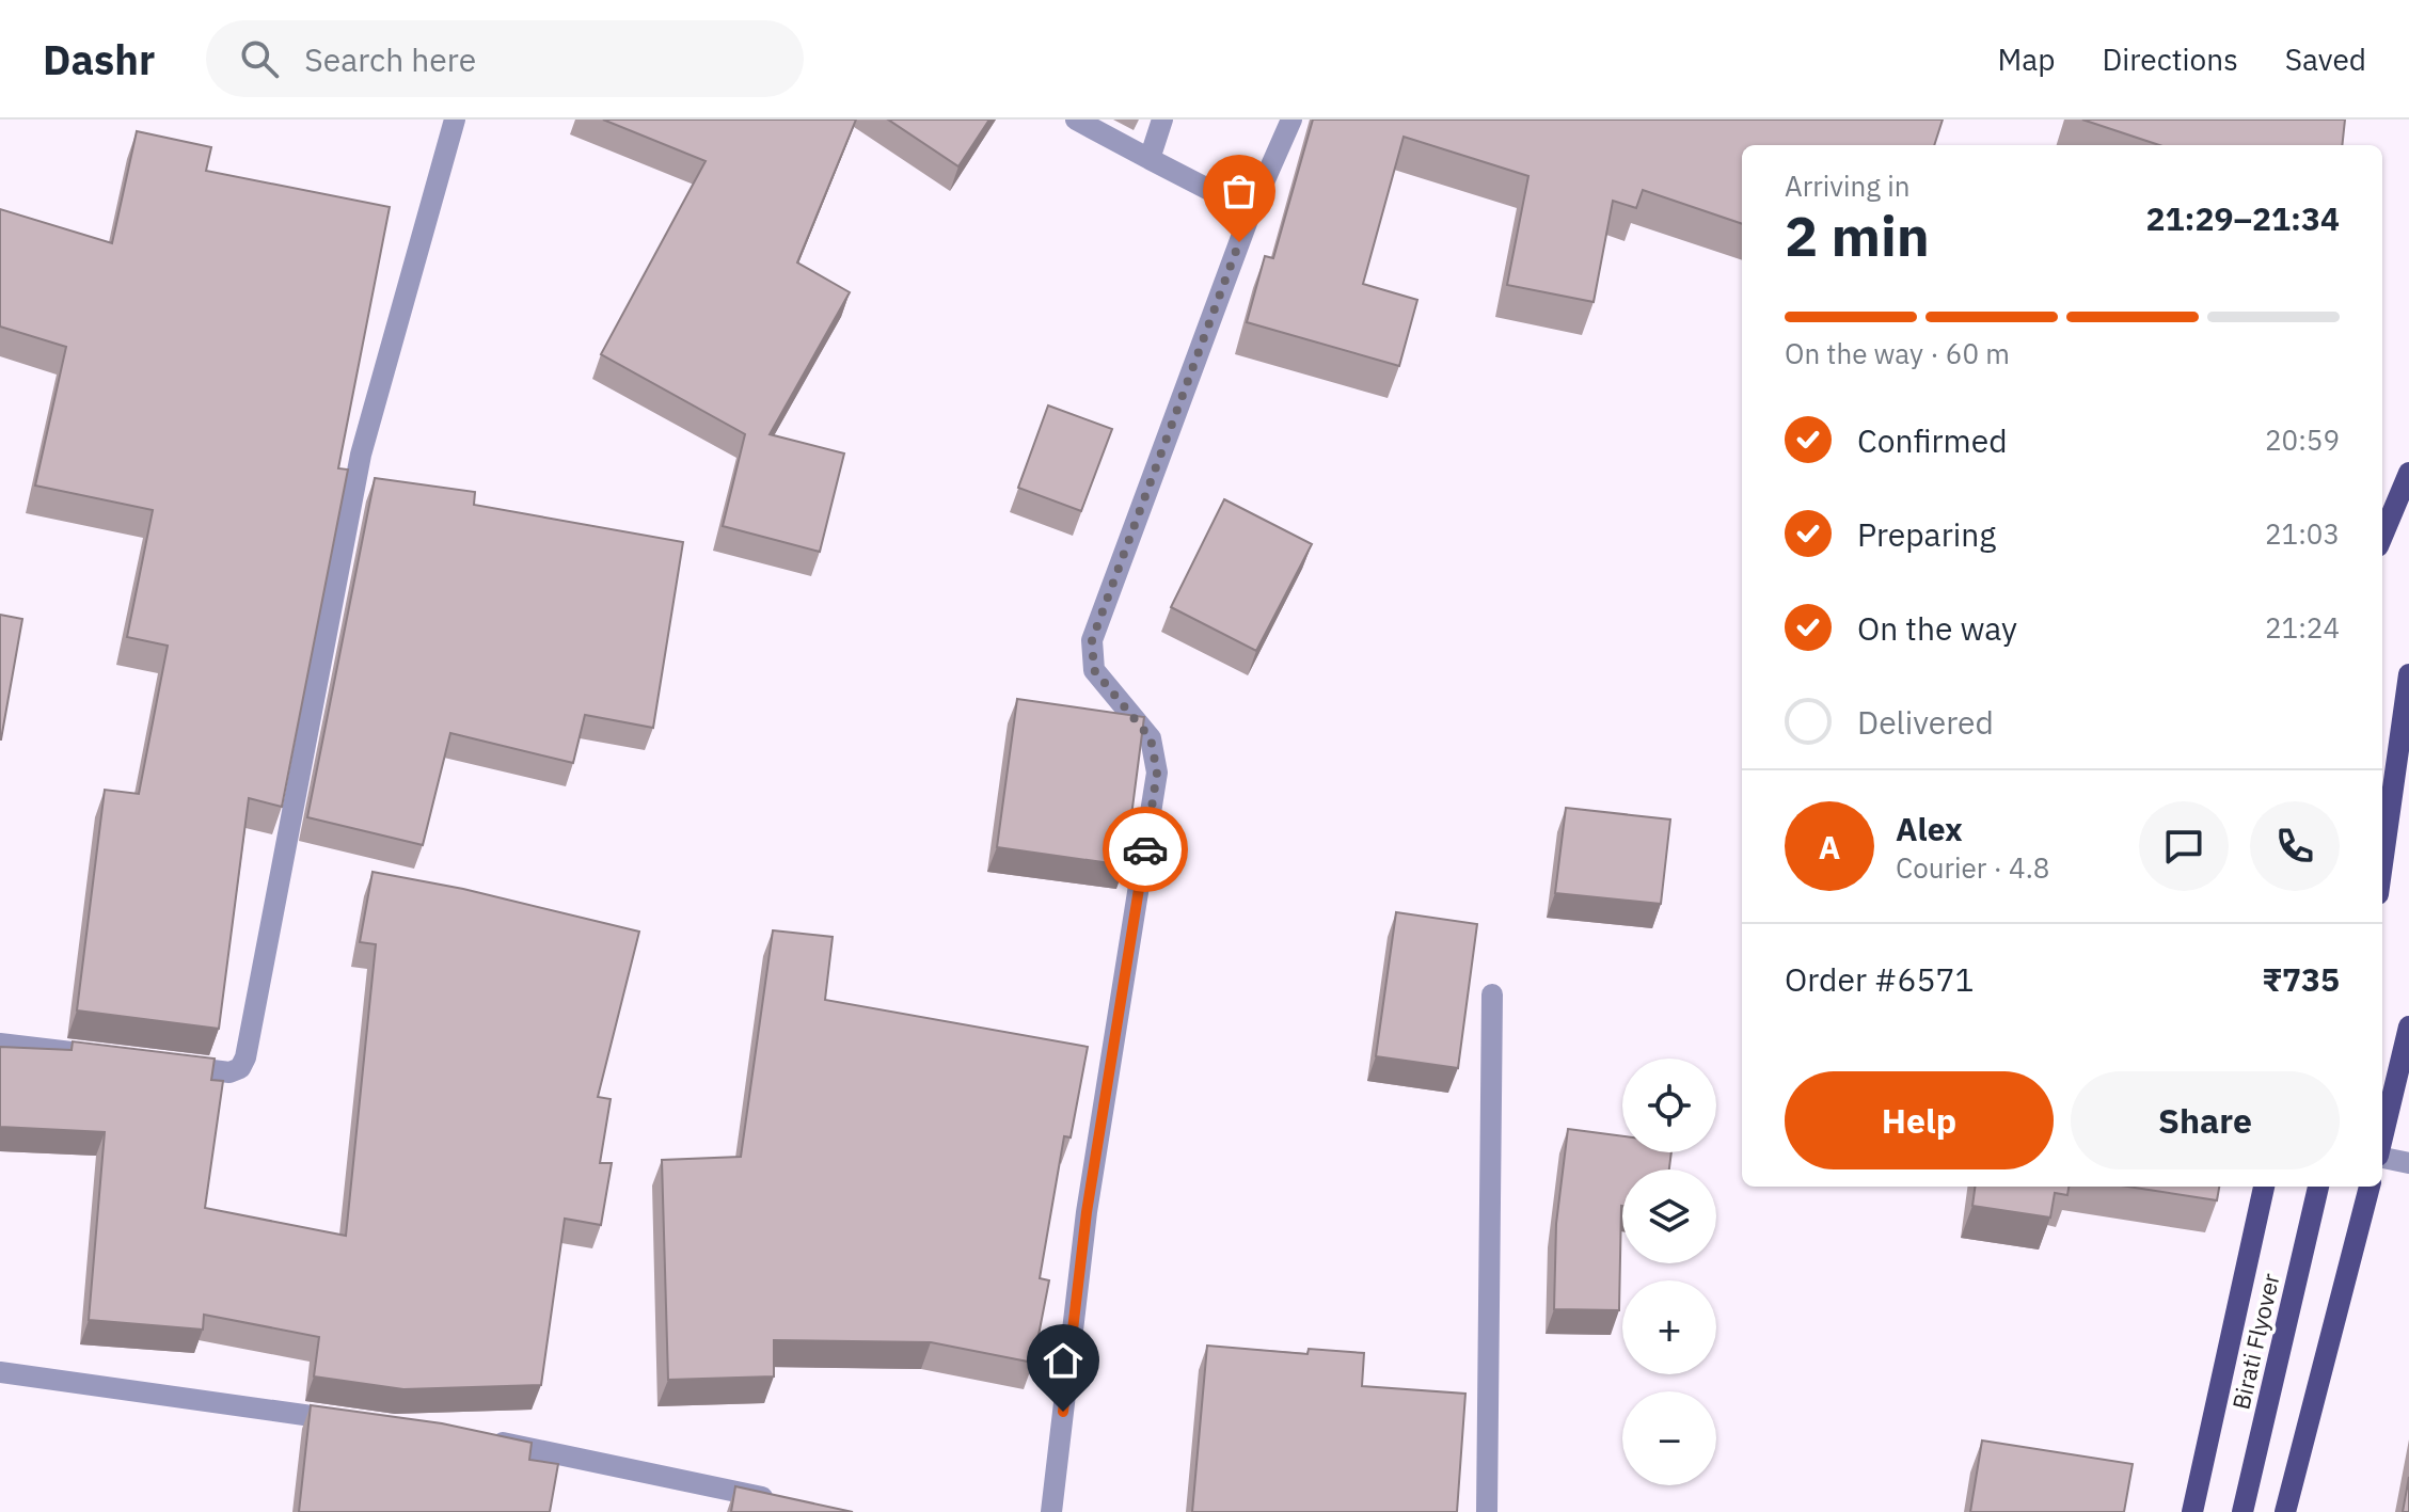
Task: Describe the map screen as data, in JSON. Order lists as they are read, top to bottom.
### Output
{
  "streets": {
    "main road": ["Birati Flyover"]
  },
  "page": {
    "header": "Dashr",
    "search": "Search here",
    "nav": ["Map", "Directions", "Saved"],
    "heading": ["2 min", "Arriving in", "21:29–21:34"],
    "panel": [
      "Alex",
      "Courier · 4.8",
      "Order #6571",
      "₹735"
    ],
    "bar": "On the way · 60 m",
    "list": [
      ["Confirmed", "20:59"],
      ["Preparing", "21:03"],
      ["On the way", "21:24"],
      "Delivered"
    ],
    "round": "A",
    "buttons": ["Help", "Share"],
    "map_buttons": ["+", "−"]
  }
}
